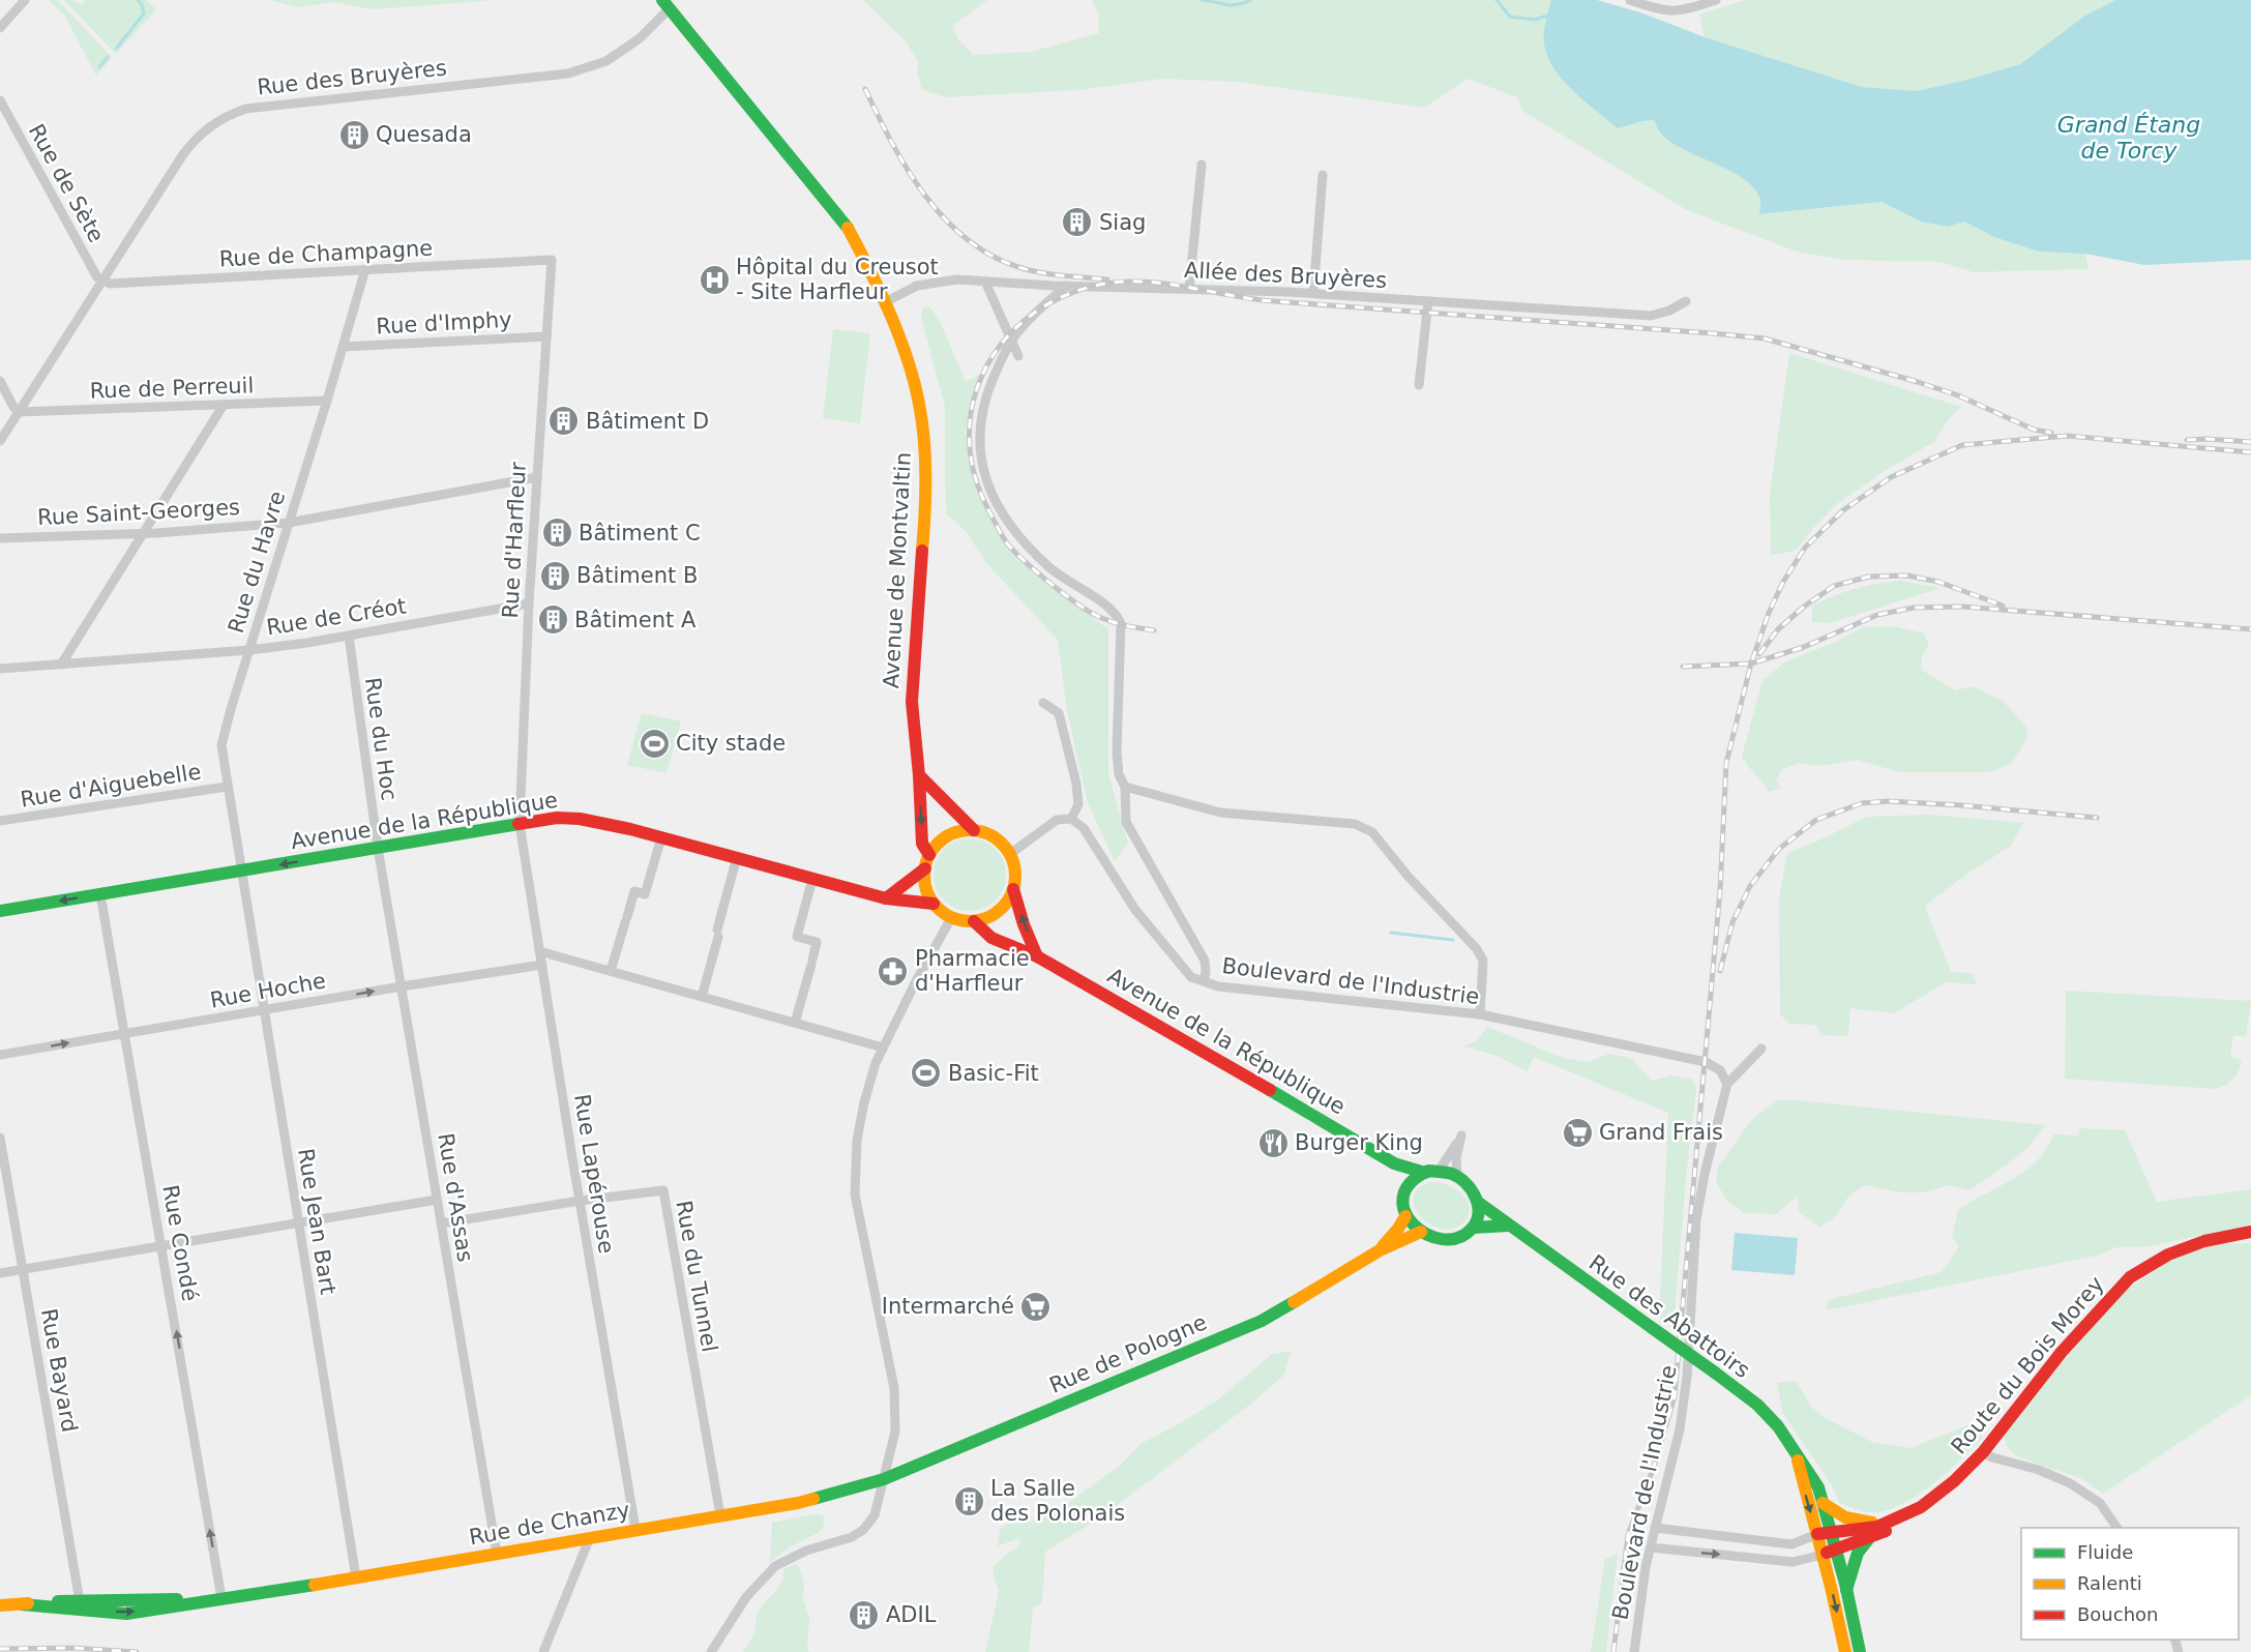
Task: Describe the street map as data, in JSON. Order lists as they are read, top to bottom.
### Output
{
  "streets": {
    "street": [
      "Rue des Bruyères",
      "Rue de Sète",
      "Rue de Champagne",
      "Allée des Bruyères",
      "Rue d'Imphy",
      "Rue de Perreuil",
      "Rue Saint-Georges",
      "Rue d'Harfleur",
      "Rue du Havre",
      "Avenue de Montvaltin",
      "Rue de Créot",
      "Rue du Hoc",
      "Rue d'Aiguebelle",
      "Avenue de la République",
      "Boulevard de l'Industrie",
      "Rue Hoche",
      "Rue Lapérouse",
      "Rue d'Assas",
      "Rue Jean Bart",
      "Rue Condé",
      "Rue du Tunnel",
      "Rue des Abattoirs",
      "Rue de Pologne",
      "Route du Bois Morey",
      "Rue Bayard",
      "Rue de Chanzy"
    ]
  },
  "crossings": [
    ["Rue des Bruyères", "Rue de Sète"],
    ["Rue des Bruyères", "Rue de Champagne"],
    ["Rue des Bruyères", "Rue de Perreuil"],
    ["Rue des Bruyères", "Avenue de Montvaltin"],
    ["Rue de Sète", "Rue de Champagne"],
    ["Rue de Champagne", "Rue d'Harfleur"],
    ["Rue de Champagne", "Rue du Havre"],
    ["Allée des Bruyères", "Avenue de Montvaltin"],
    ["Rue d'Imphy", "Rue d'Harfleur"],
    ["Rue d'Imphy", "Rue du Havre"],
    ["Rue de Perreuil", "Rue du Havre"],
    ["Rue Saint-Georges", "Rue d'Harfleur"],
    ["Rue Saint-Georges", "Rue du Havre"],
    ["Rue d'Harfleur", "Rue de Créot"],
    ["Rue d'Harfleur", "Avenue de la République"],
    ["Rue d'Harfleur", "Rue Lapérouse"],
    ["Rue du Havre", "Rue de Créot"],
    ["Rue du Havre", "Rue d'Aiguebelle"],
    ["Rue du Havre", "Avenue de la République"],
    ["Rue du Havre", "Rue Jean Bart"],
    ["Avenue de Montvaltin", "Avenue de la République"],
    ["Rue de Créot", "Rue du Hoc"],
    ["Rue du Hoc", "Avenue de la République"],
    ["Rue du Hoc", "Rue d'Assas"],
    ["Avenue de la République", "Rue Lapérouse"],
    ["Avenue de la République", "Rue d'Assas"],
    ["Avenue de la République", "Rue Jean Bart"],
    ["Avenue de la République", "Rue Condé"],
    ["Avenue de la République", "Rue des Abattoirs"],
    ["Avenue de la République", "Rue de Pologne"],
    ["Rue Hoche", "Rue Lapérouse"],
    ["Rue Hoche", "Rue d'Assas"],
    ["Rue Hoche", "Rue Jean Bart"],
    ["Rue Hoche", "Rue Condé"],
    ["Rue Lapérouse", "Rue du Tunnel"],
    ["Rue Lapérouse", "Rue de Chanzy"],
    ["Rue d'Assas", "Rue du Tunnel"],
    ["Rue d'Assas", "Rue de Chanzy"],
    ["Rue Jean Bart", "Rue de Chanzy"],
    ["Rue Condé", "Rue de Chanzy"],
    ["Rue du Tunnel", "Rue de Chanzy"],
    ["Rue des Abattoirs", "Rue de Pologne"],
    ["Rue des Abattoirs", "Route du Bois Morey"],
    ["Rue de Pologne", "Rue de Chanzy"],
    ["Rue Bayard", "Rue de Chanzy"]
  ],
  "one_way": ["Rue Hoche", "Rue Condé"],
  "water": ["Grand Étang de Torcy"],
  "places": {
    "building": [
      "Quesada",
      "Siag",
      "Bâtiment D",
      "Bâtiment C",
      "Bâtiment B",
      "Bâtiment A",
      "La Salle des Polonais",
      "ADIL"
    ],
    "hospital": ["Hôpital du Creusot - Site Harfleur"],
    "sports": ["City stade", "Basic-Fit"],
    "pharmacy": ["Pharmacie d'Harfleur"],
    "supermarket": ["Grand Frais", "Intermarché"],
    "restaurant": ["Burger King"]
  },
  "legend": ["Fluide", "Ralenti", "Bouchon"]
}
